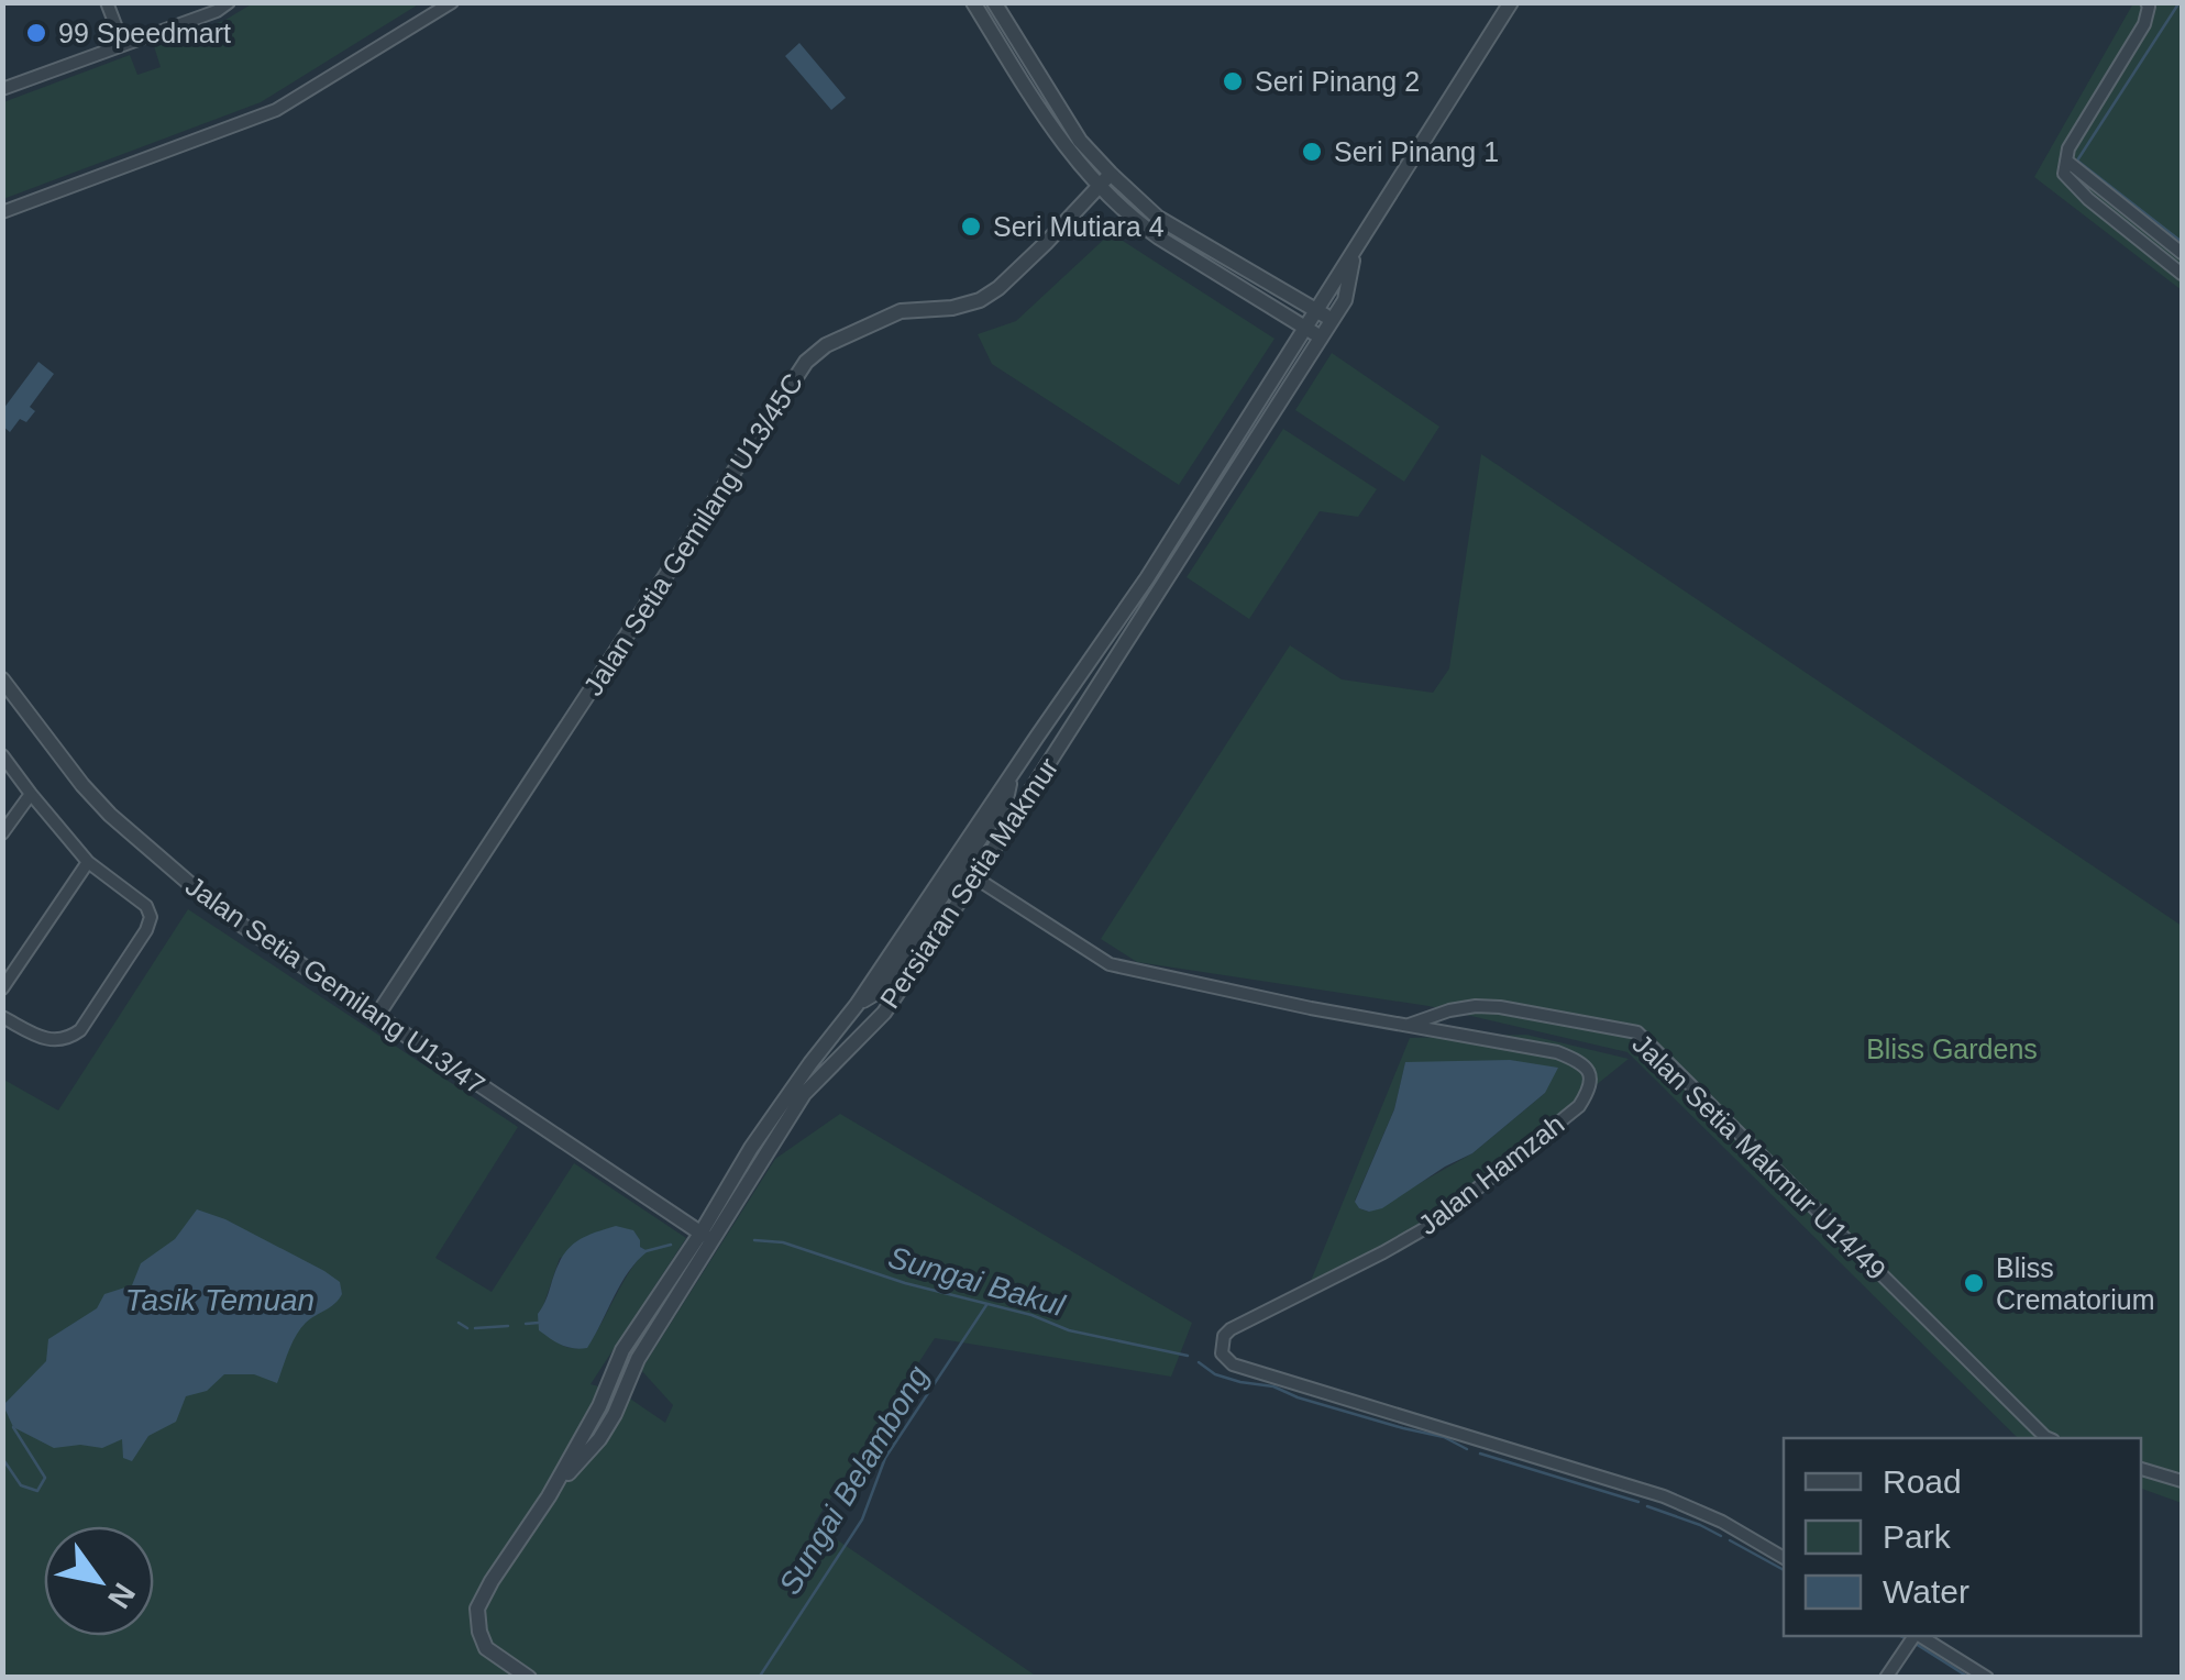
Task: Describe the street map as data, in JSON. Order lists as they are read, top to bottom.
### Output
{
  "streets": {
    "street": [
      "Jalan Setia Gemilang U13/45C",
      "Persiaran Setia Makmur",
      "Jalan Setia Gemilang U13/47",
      "Jalan Setia Makmur U14/49",
      "Jalan Hamzah"
    ]
  },
  "crossings": [
    ["Jalan Setia Gemilang U13/45C", "Jalan Setia Gemilang U13/47"],
    ["Persiaran Setia Makmur", "Jalan Setia Gemilang U13/47"],
    ["Persiaran Setia Makmur", "Jalan Hamzah"],
    ["Jalan Setia Makmur U14/49", "Jalan Hamzah"]
  ],
  "water": ["Sungai Bakul", "Tasik Temuan", "Sungai Belambong"],
  "parks": ["Bliss Gardens"],
  "places": [
    "99 Speedmart",
    "Seri Pinang 2",
    "Seri Pinang 1",
    "Seri Mutiara 4",
    "Bliss Crematorium"
  ],
  "legend": ["Road", "Park", "Water"],
  "north": "bottom right"
}
